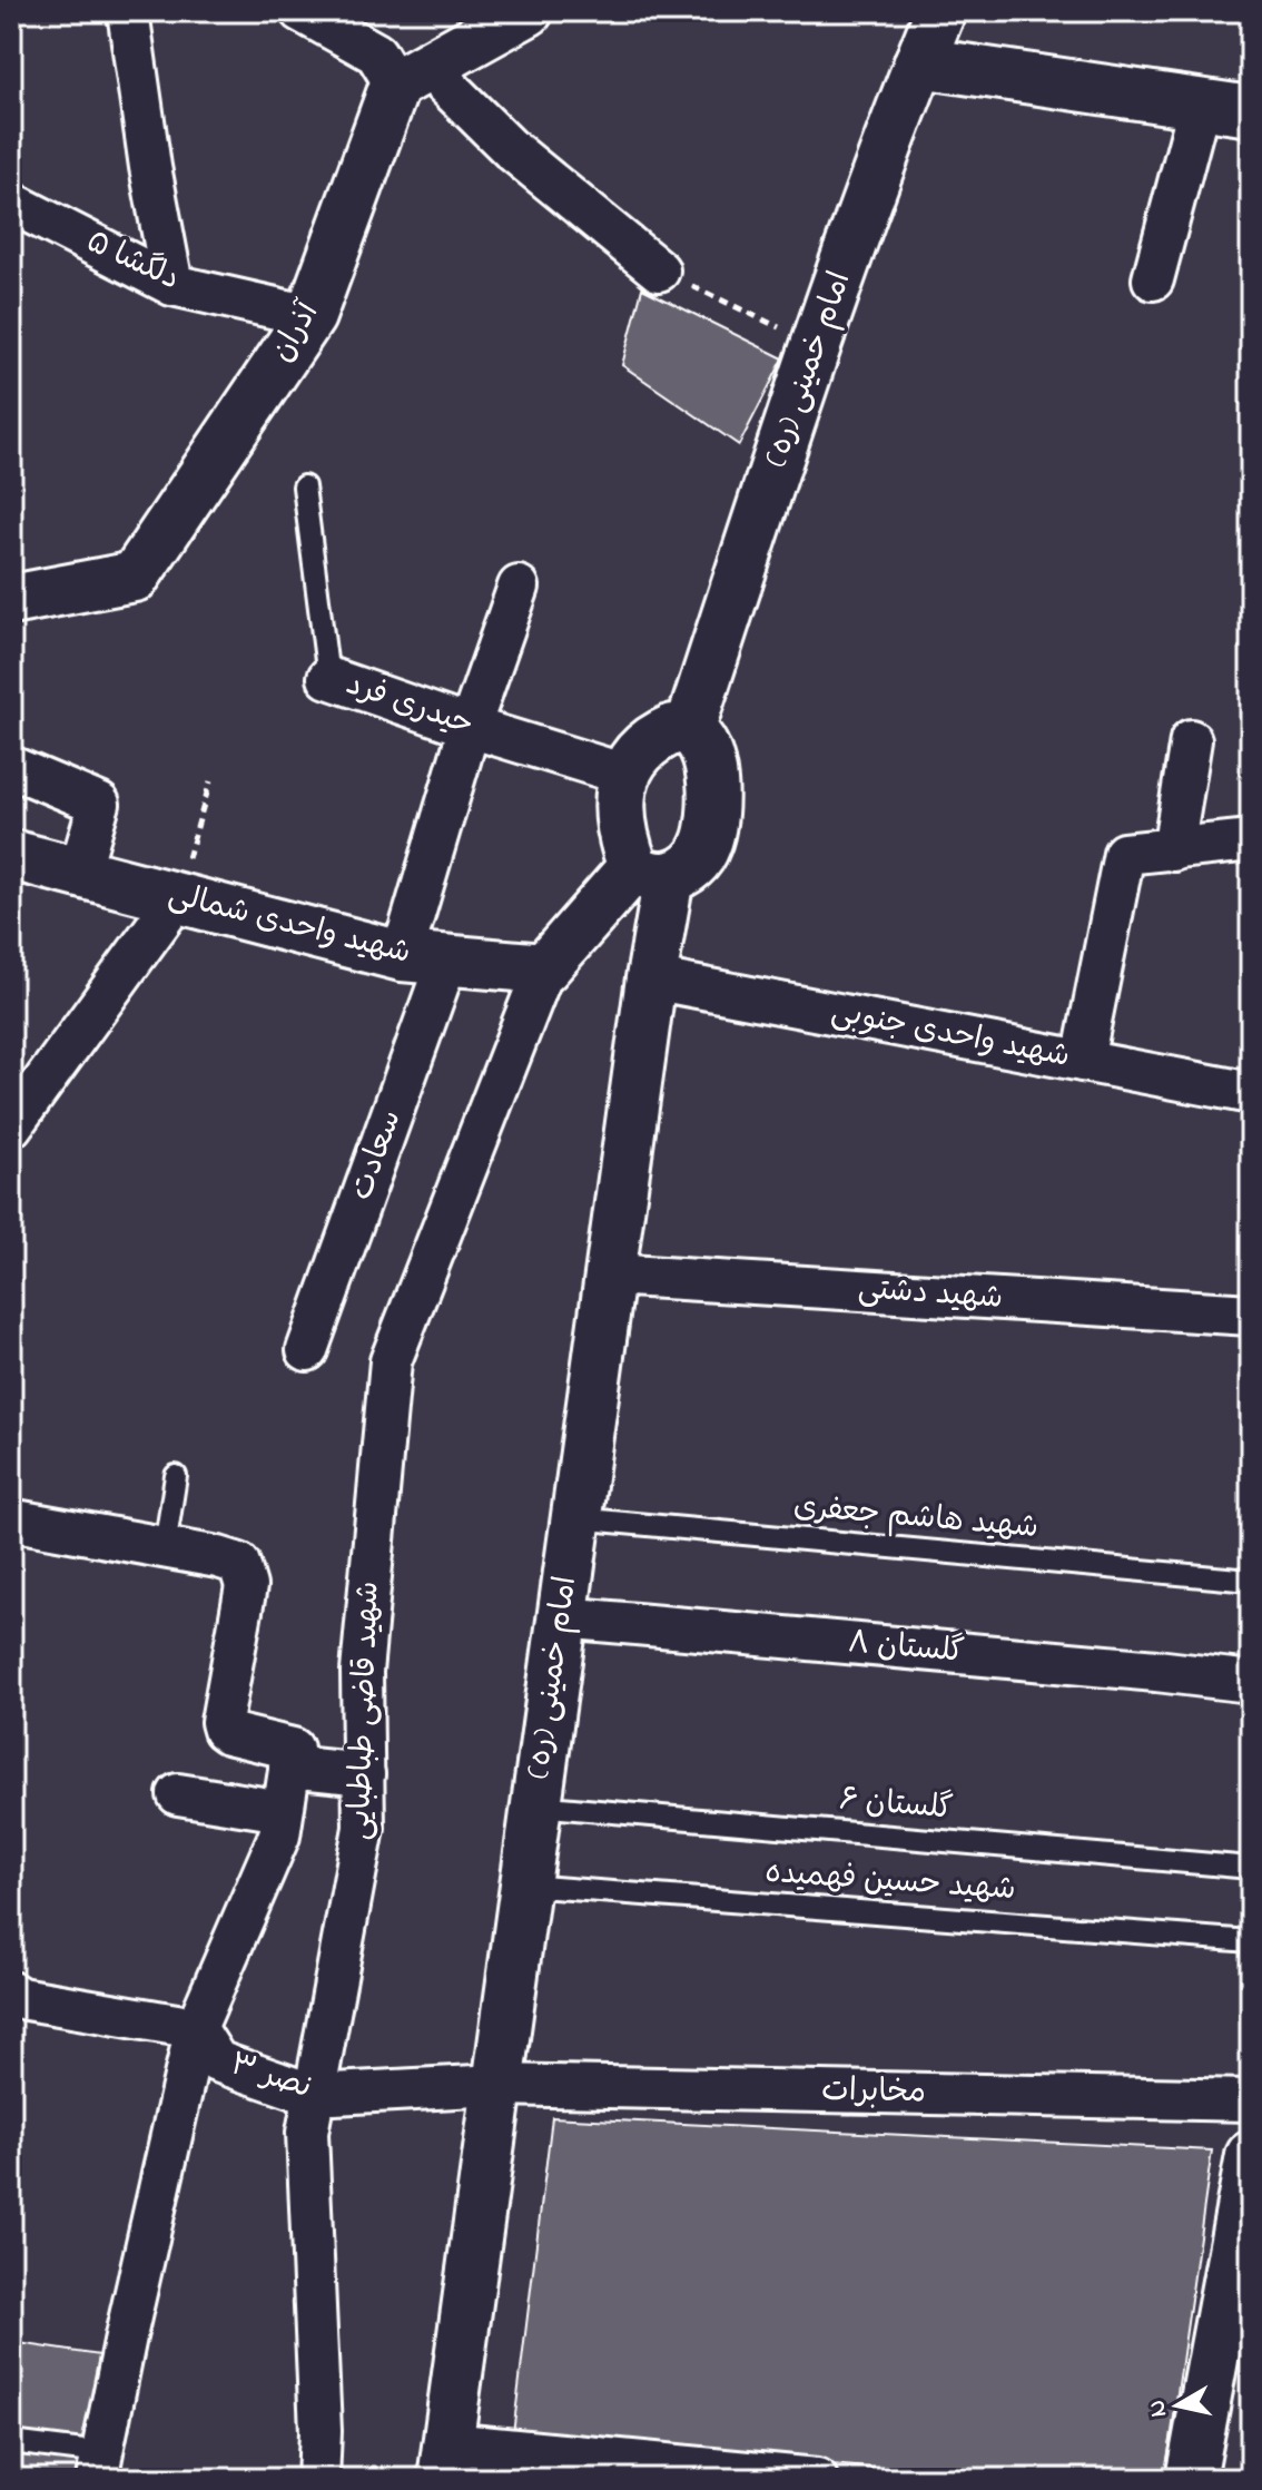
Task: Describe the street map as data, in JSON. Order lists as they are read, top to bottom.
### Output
{
  "streets": {
    "main road": ["آذران", "امام خمینی (ره)", "شهید واحدی شمالی"],
    "street": [
      "دلگشا ۵",
      "حیدری فرد",
      "شهید واحدی جنوبی",
      "سعادت",
      "شهید دشتی",
      "گلستان ۸",
      "شهید قاضی طباطبایی",
      "نصر ۳",
      "مخابرات"
    ],
    "lane": ["شهيد هاشم جعفری", "گلستان ۶", "شهيد حسین فهمیده"]
  },
  "crossings": [
    ["دلگشا ۵", "آذران"],
    ["امام خمینی (ره)", "حیدری فرد"],
    ["امام خمینی (ره)", "شهید واحدی جنوبی"],
    ["امام خمینی (ره)", "شهید دشتی"],
    ["امام خمینی (ره)", "شهيد هاشم جعفری"],
    ["امام خمینی (ره)", "گلستان ۸"],
    ["امام خمینی (ره)", "گلستان ۶"],
    ["امام خمینی (ره)", "شهيد حسین فهمیده"],
    ["امام خمینی (ره)", "نصر ۳"],
    ["امام خمینی (ره)", "مخابرات"],
    ["حیدری فرد", "سعادت"],
    ["شهید واحدی شمالی", "سعادت"],
    ["شهید واحدی شمالی", "شهید قاضی طباطبایی"],
    ["شهید قاضی طباطبایی", "نصر ۳"],
    ["نصر ۳", "مخابرات"]
  ],
  "north": "left"
}
